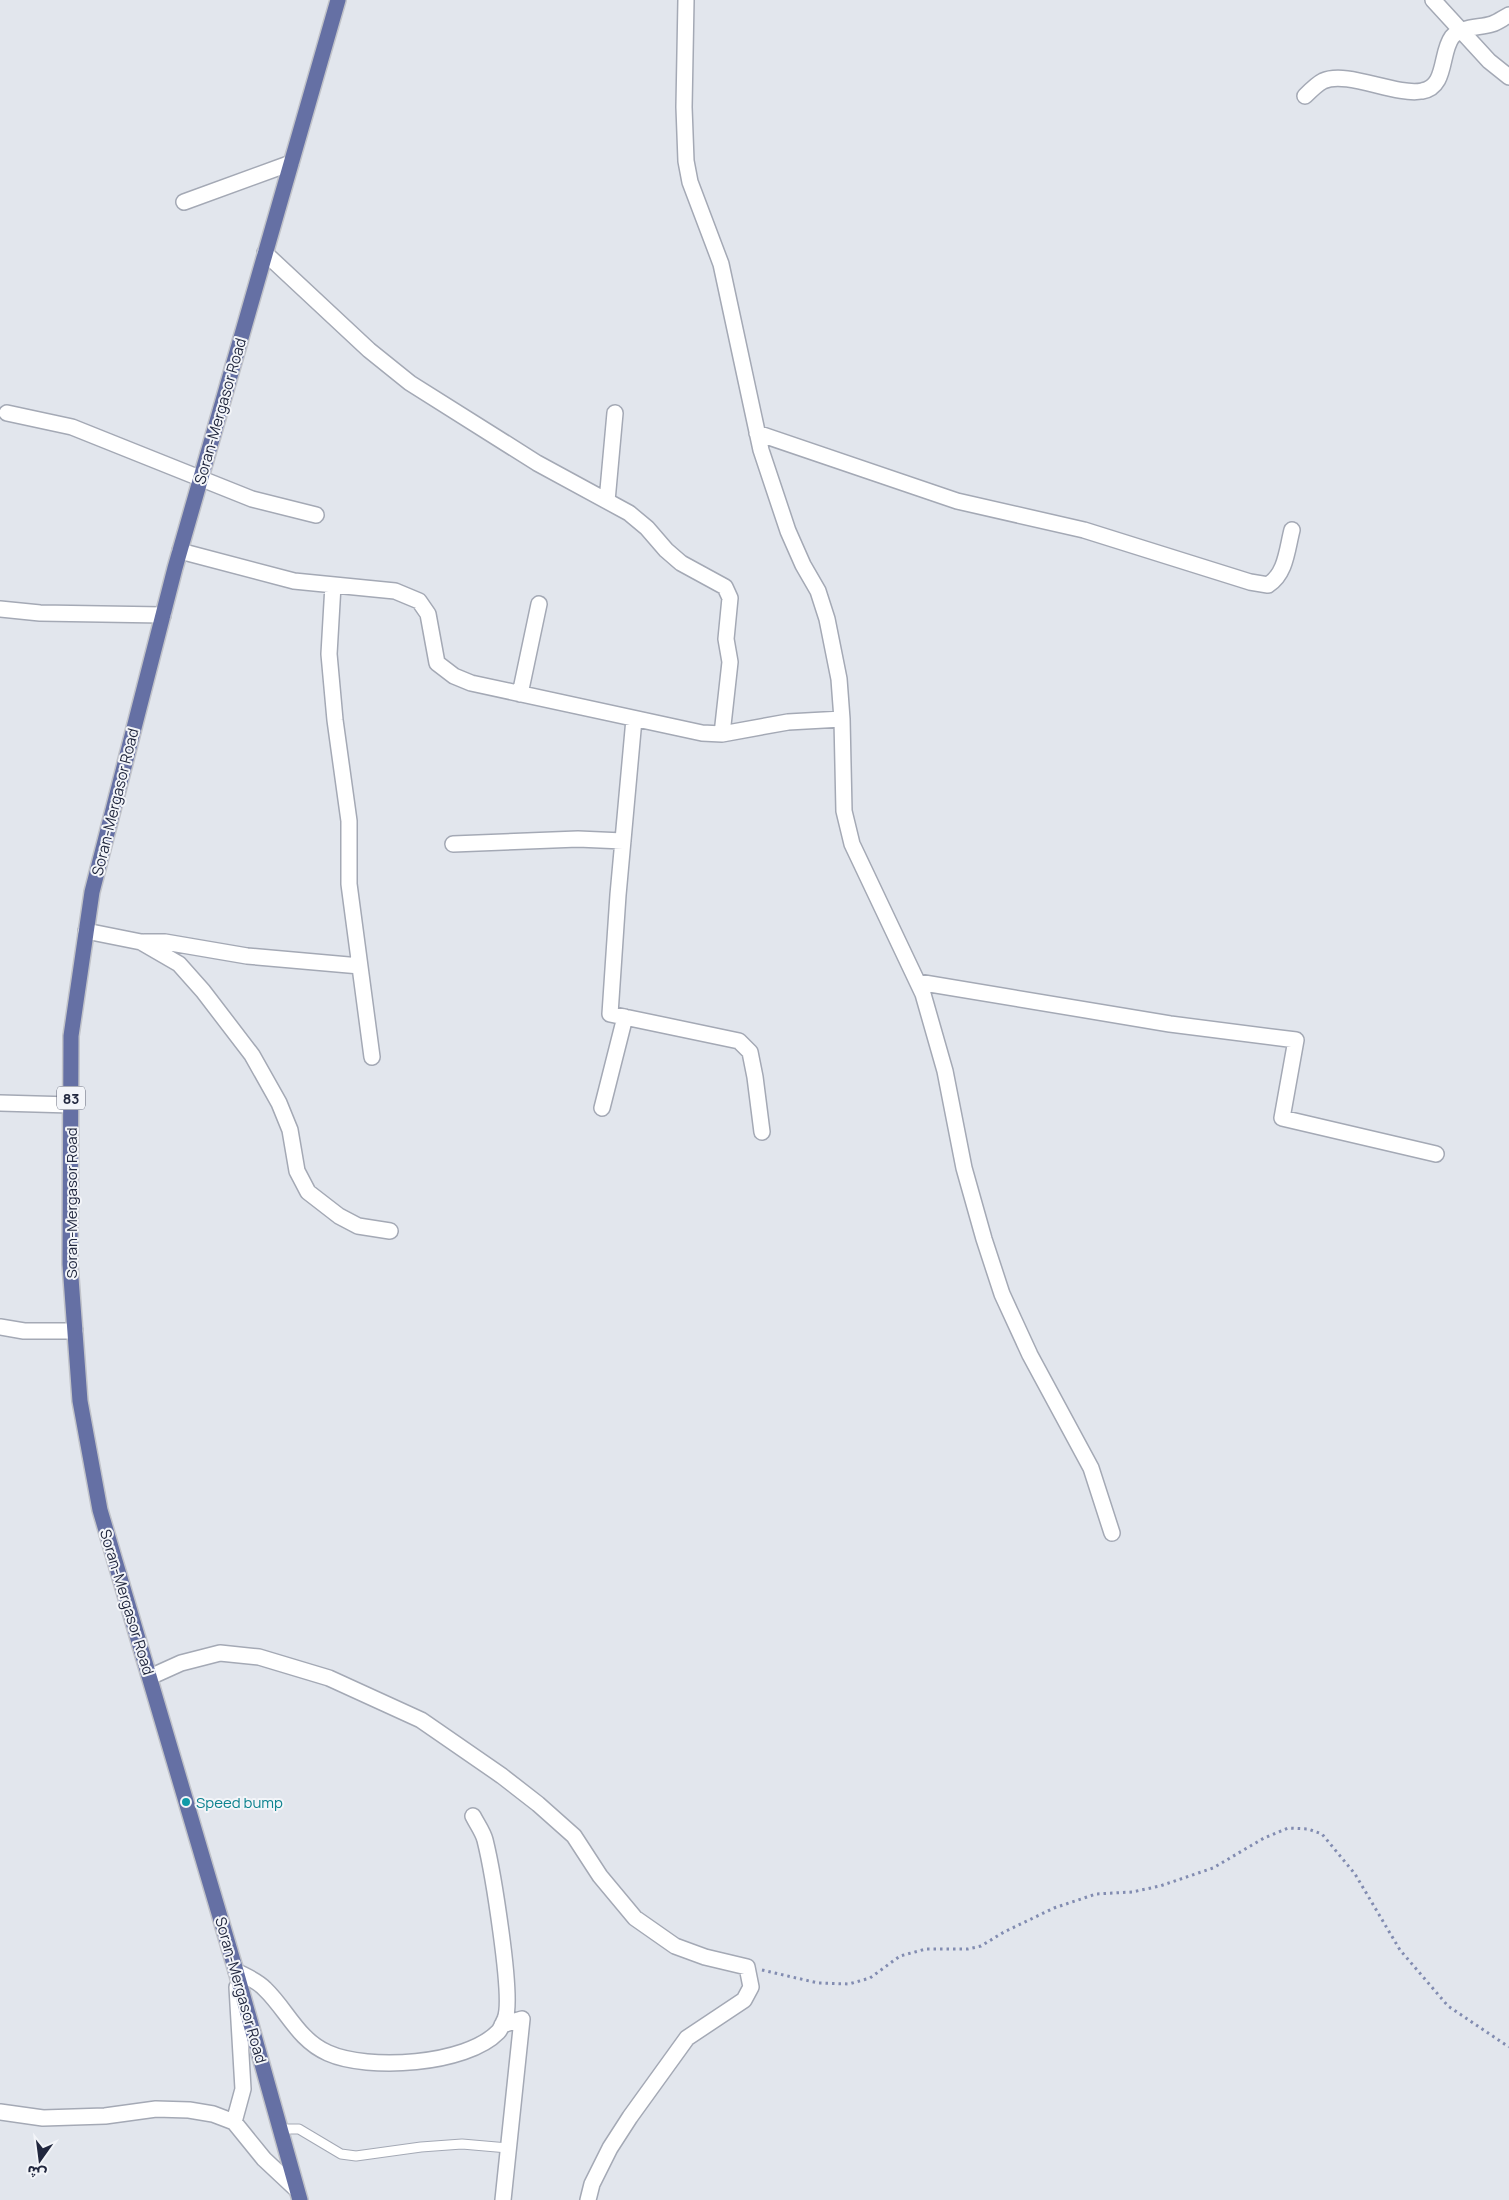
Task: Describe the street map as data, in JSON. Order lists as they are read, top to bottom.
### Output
{
  "streets": {
    "main road": ["Soran-Mergasor Road", "83"]
  },
  "places": ["Speed bump"],
  "north": "bottom"
}
